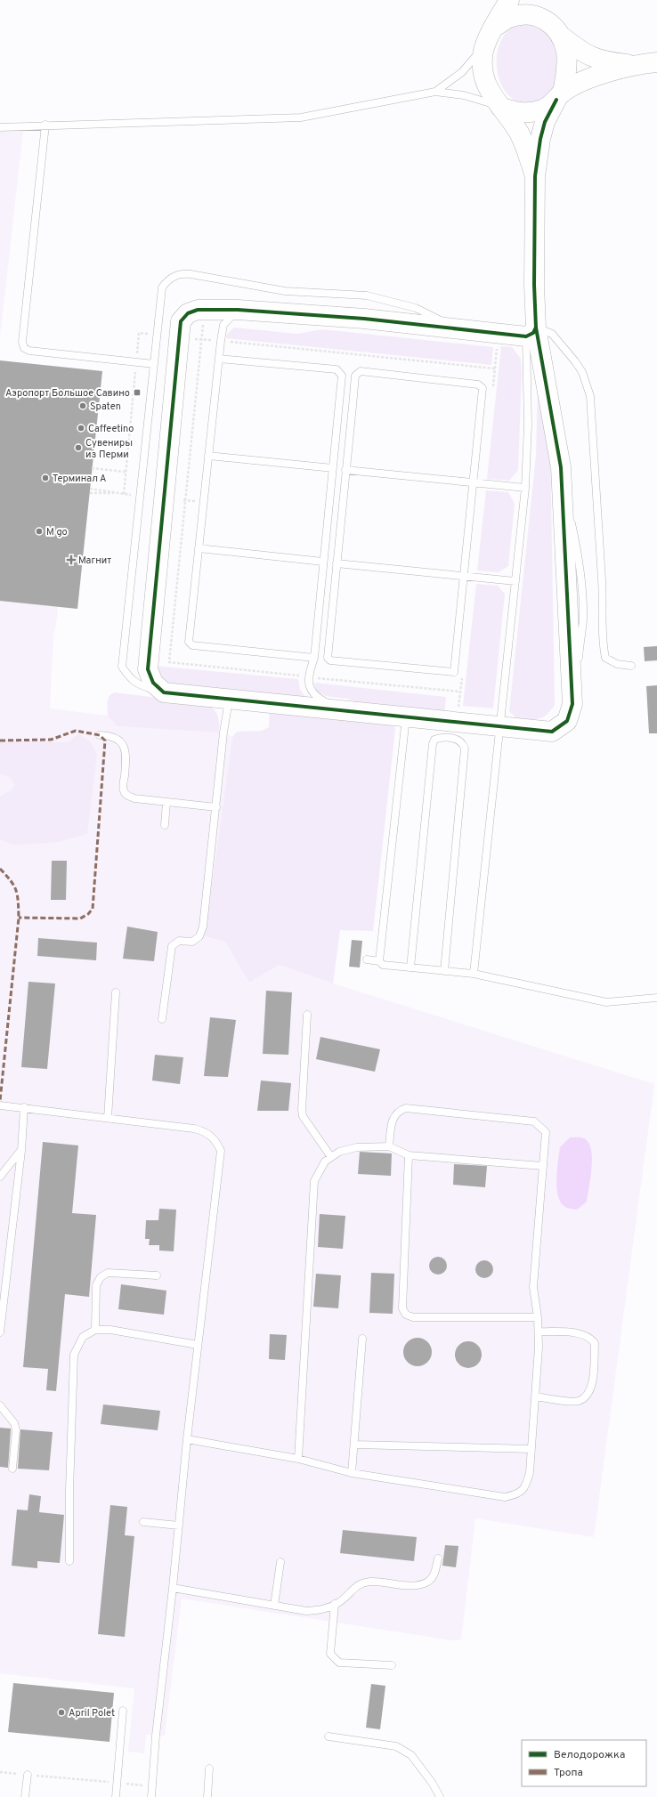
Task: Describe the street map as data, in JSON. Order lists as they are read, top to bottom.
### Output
{
  "places": {
    "transit": ["Аэропорт Большое Савино"],
    "other": [
      "Spaten",
      "Caffeetino",
      "Сувениры из Перми",
      "Терминал А",
      "М go",
      "April Polet"
    ],
    "health": ["Магнит"]
  },
  "legend": ["Велодорожка", "Тропа"]
}
